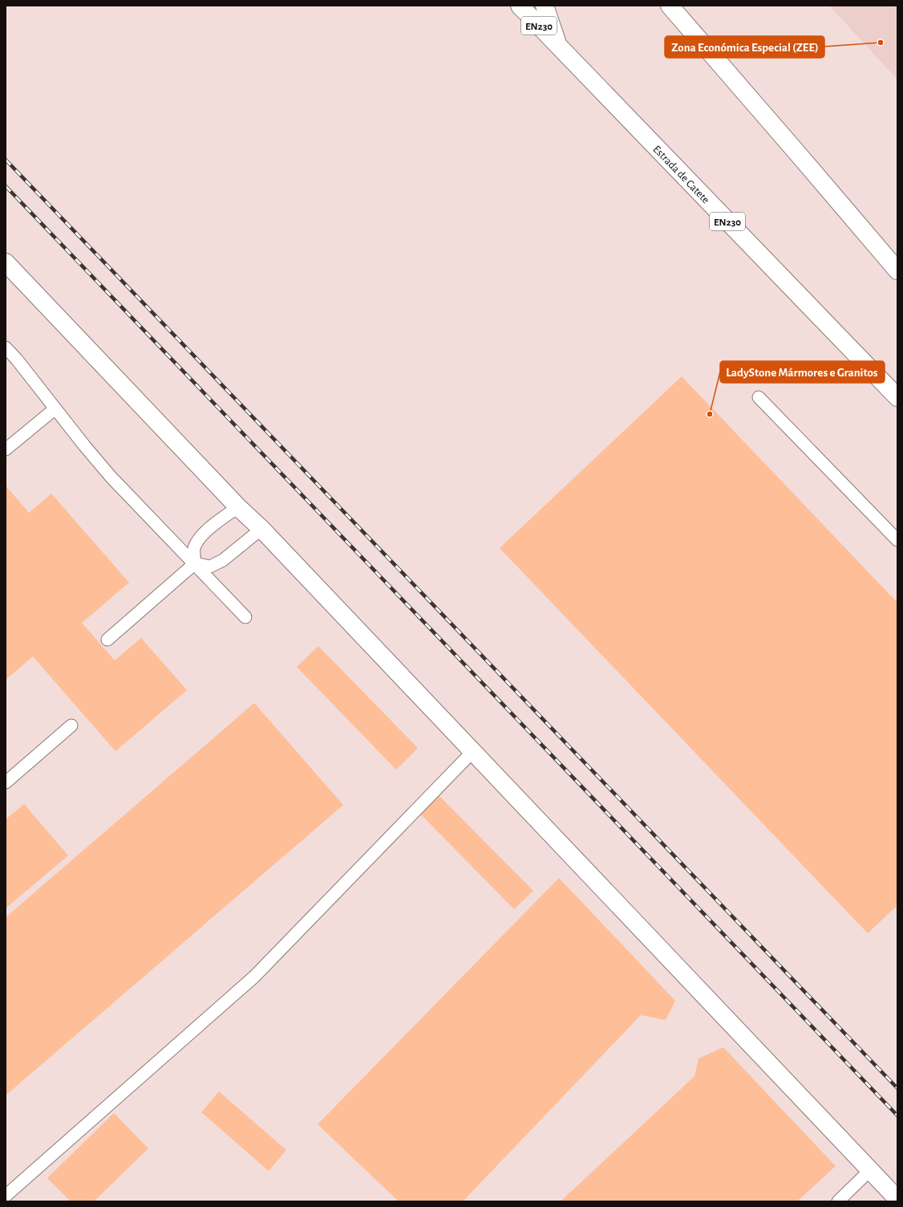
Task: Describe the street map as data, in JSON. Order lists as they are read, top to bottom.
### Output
{
  "streets": {
    "main road": ["EN230", "Estrada de Catete"]
  },
  "places": ["Zona Económica Especial (ZEE)", "LadyStone Mármores e Granitos"]
}
